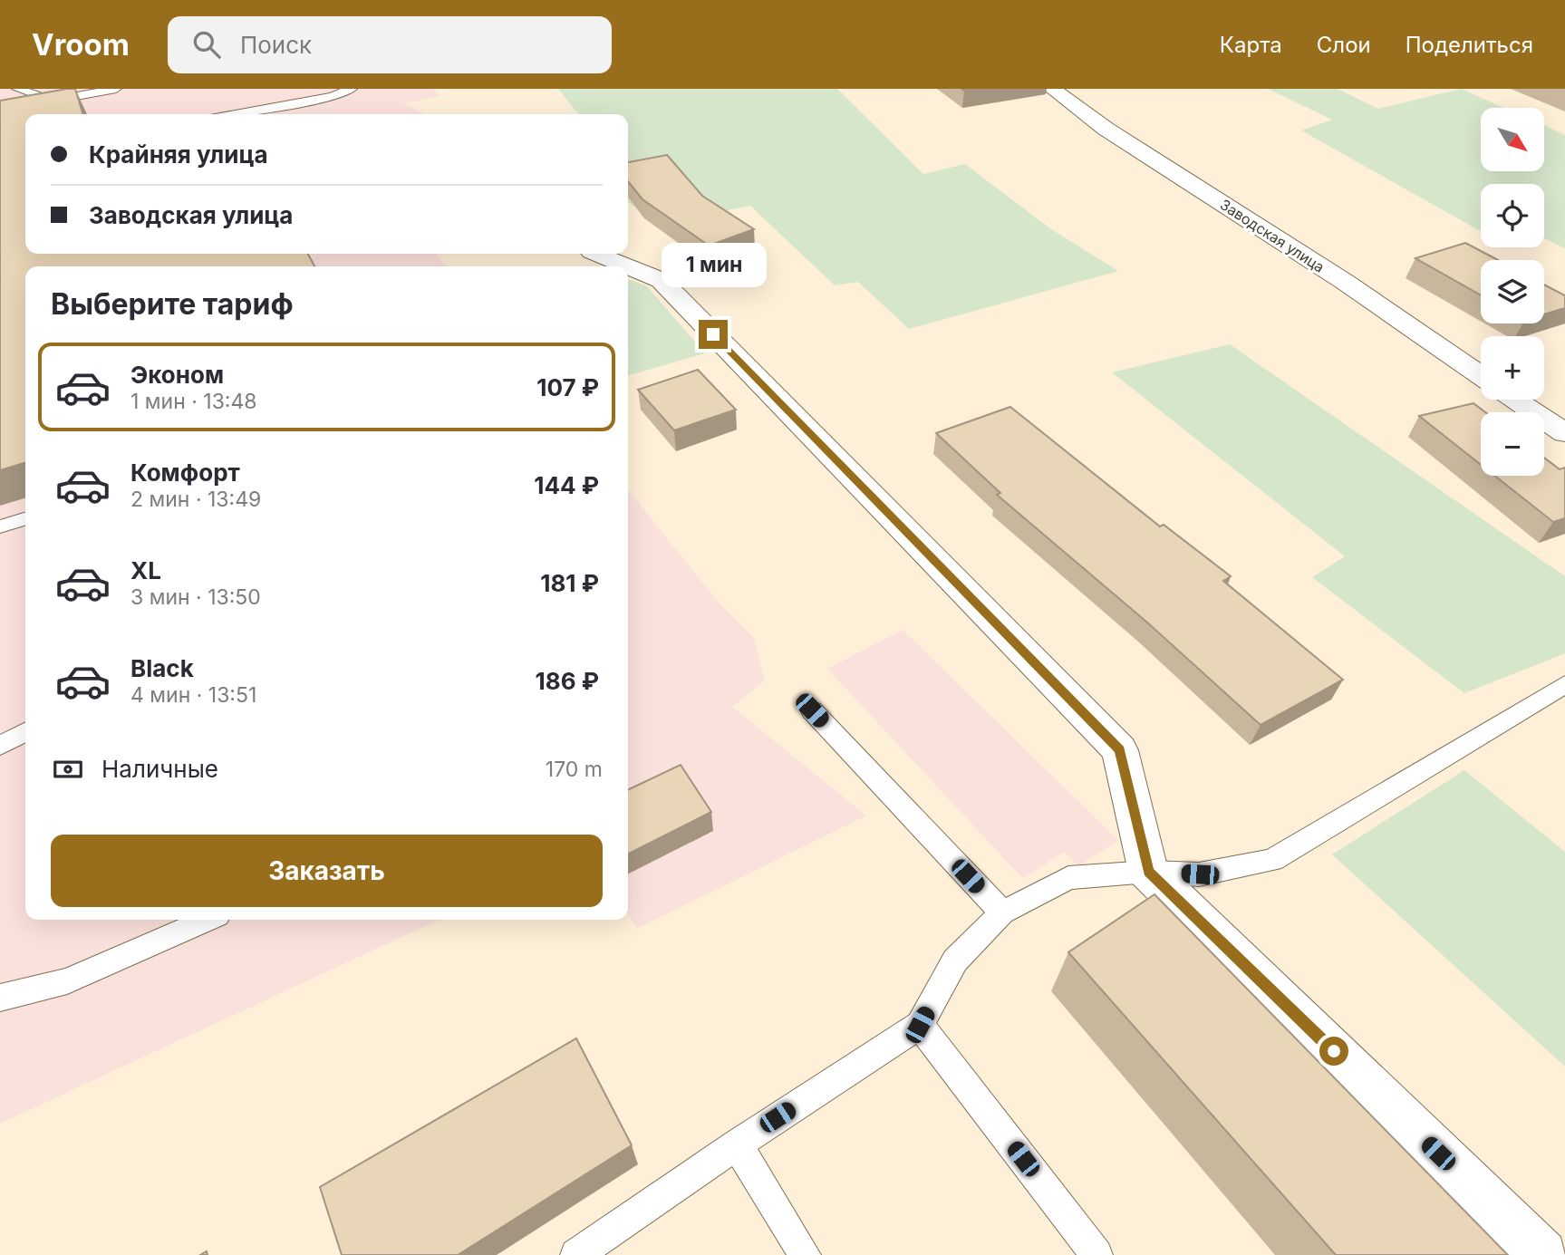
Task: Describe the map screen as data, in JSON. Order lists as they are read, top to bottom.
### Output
{
  "streets": {
    "street": ["Заводская улица"]
  },
  "north": "bottom right",
  "page": {
    "header": "Vroom",
    "search": "Поиск",
    "nav": ["Карта", "Слои", "Поделиться"],
    "map_buttons": ["+", "−"],
    "banner": ["Крайняя улица", "Заводская улица"],
    "bubble": "1 мин",
    "heading": "Выберите тариф",
    "list": [
      {
        "name": "Эконом",
        "note": "1 мин · 13:48",
        "value": "107 ₽"
      },
      {
        "name": "Комфорт",
        "note": "2 мин · 13:49",
        "value": "144 ₽"
      },
      {
        "name": "XL",
        "note": "3 мин · 13:50",
        "value": "181 ₽"
      },
      {
        "name": "Black",
        "note": "4 мин · 13:51",
        "value": "186 ₽"
      }
    ],
    "pay": ["Наличные", "170 m"],
    "buttons": "Заказать"
  }
}
